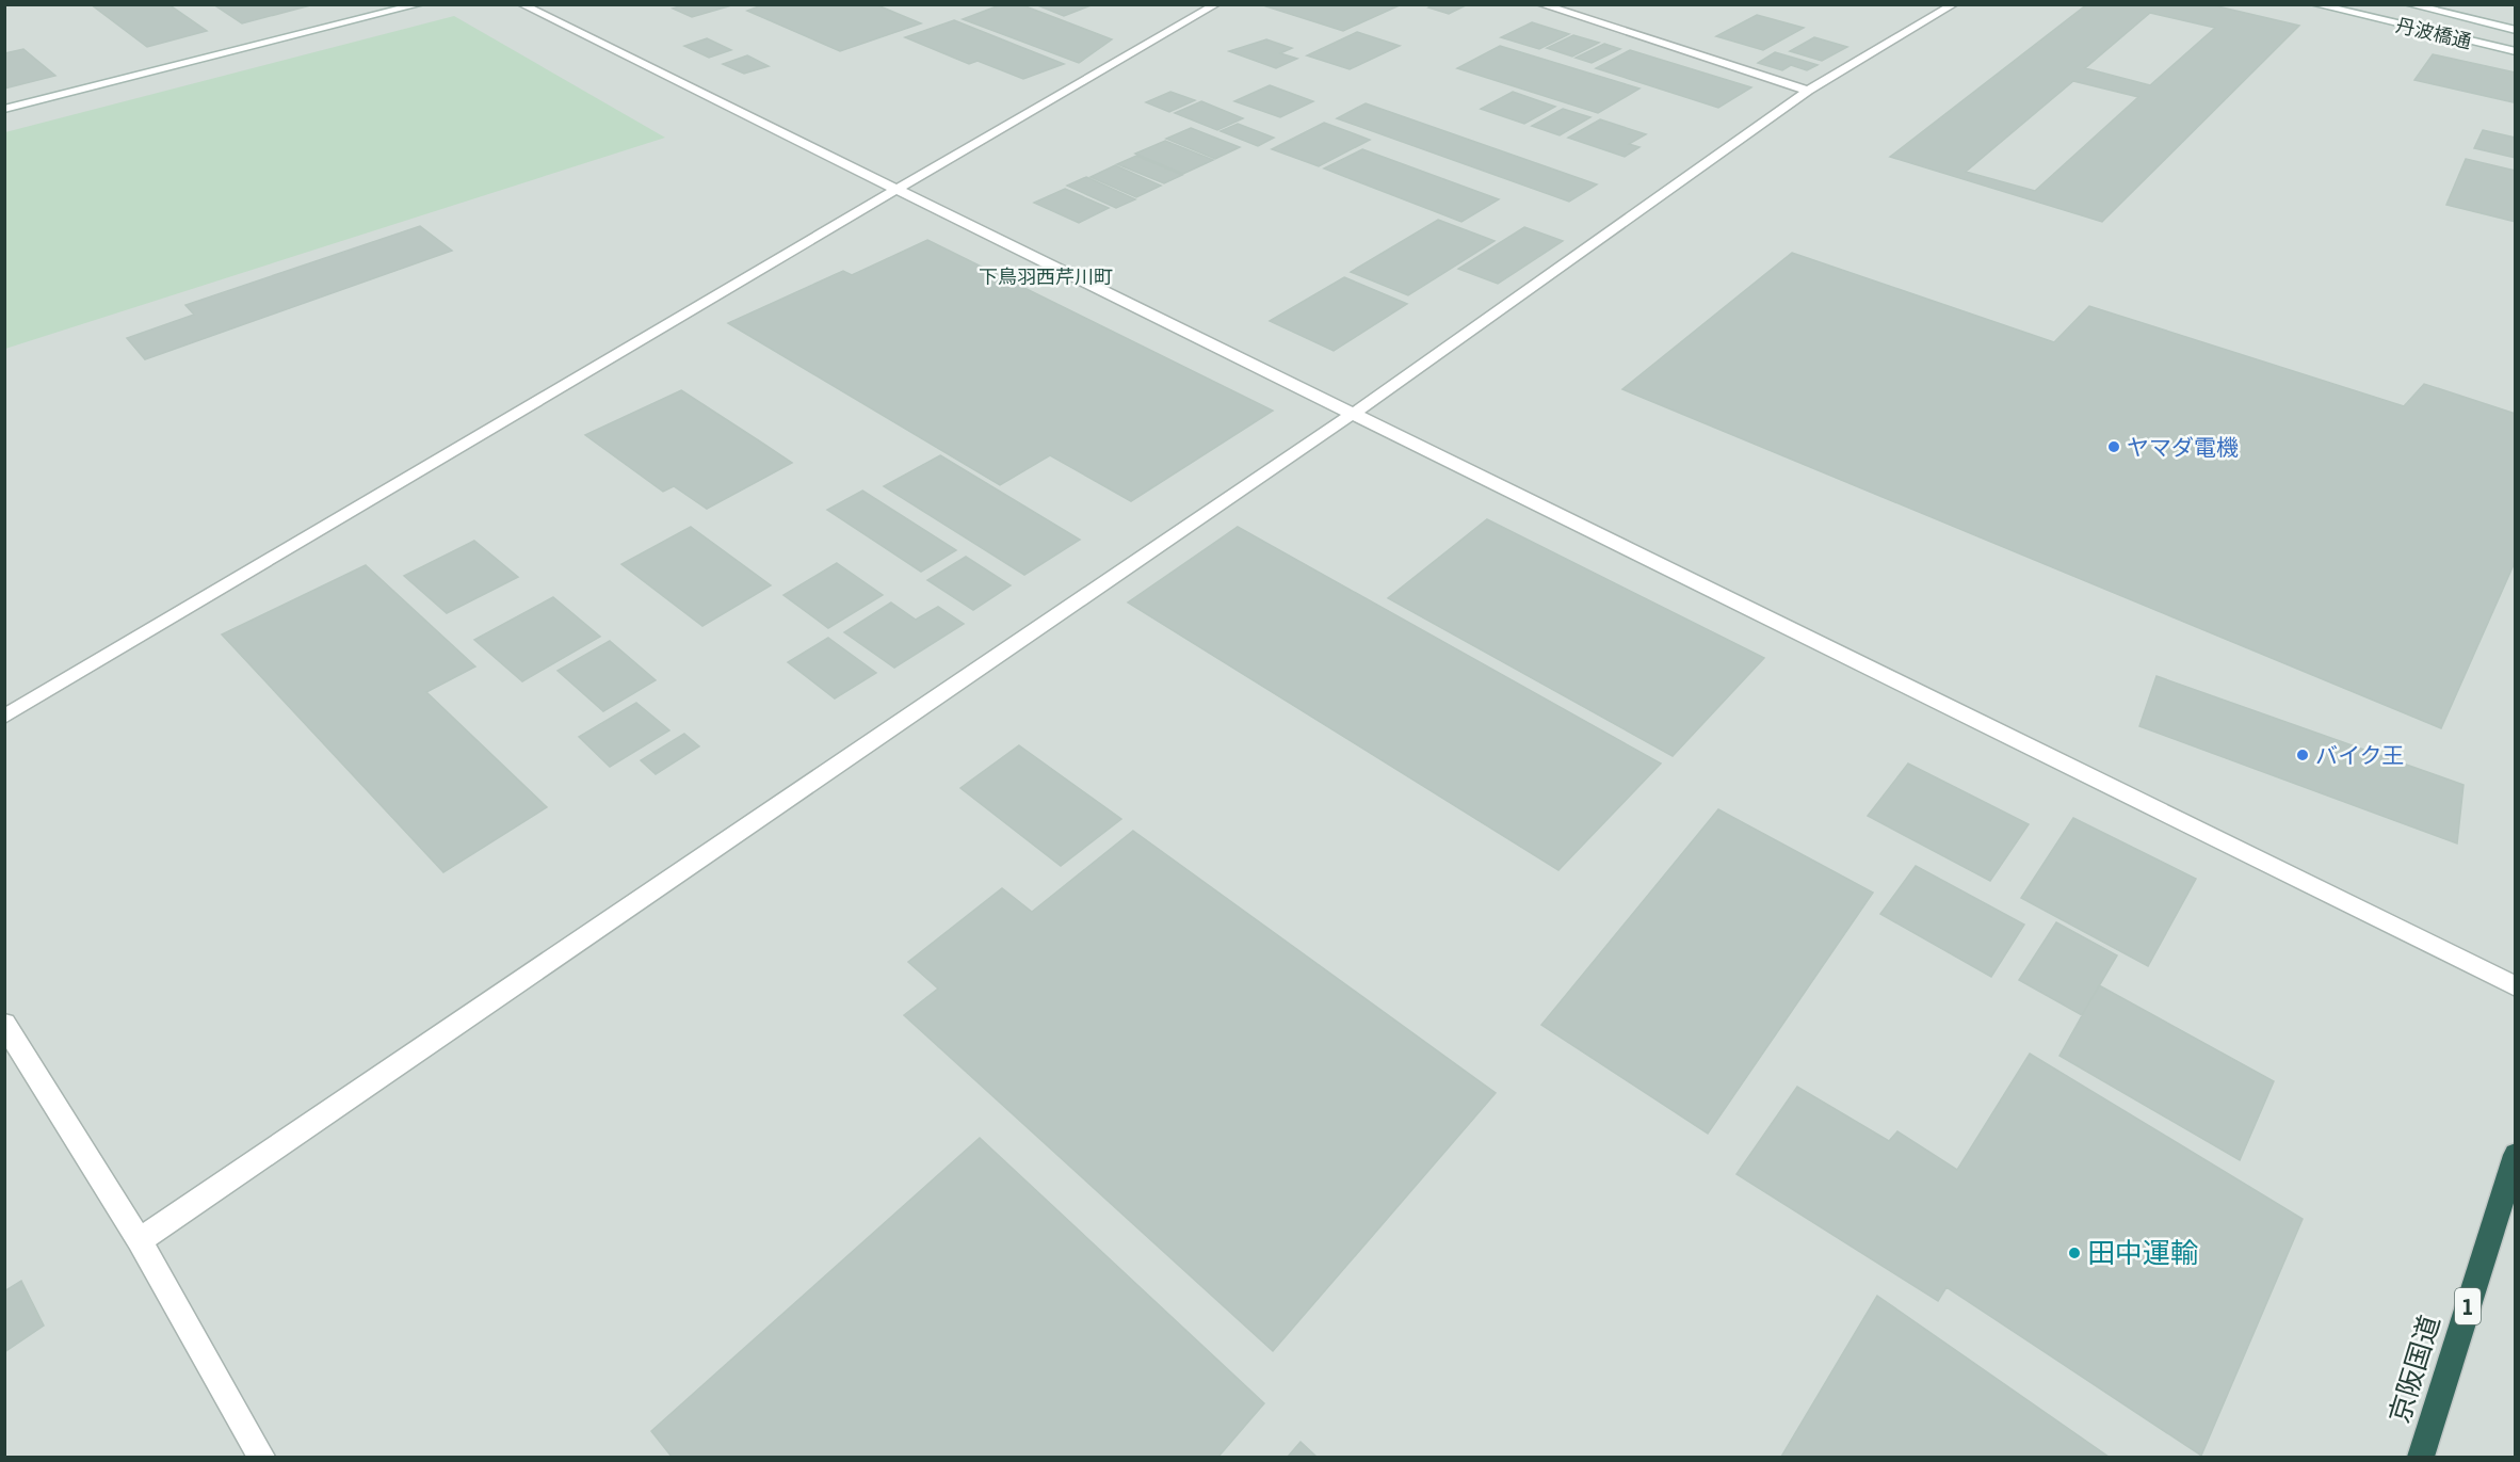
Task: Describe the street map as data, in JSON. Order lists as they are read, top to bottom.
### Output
{
  "streets": {
    "highway": ["1", "京阪国道"],
    "street": ["丹波橋通"]
  },
  "districts": ["下鳥羽西芹川町"],
  "places": ["ヤマダ電機", "バイク王", "田中運輸"]
}
